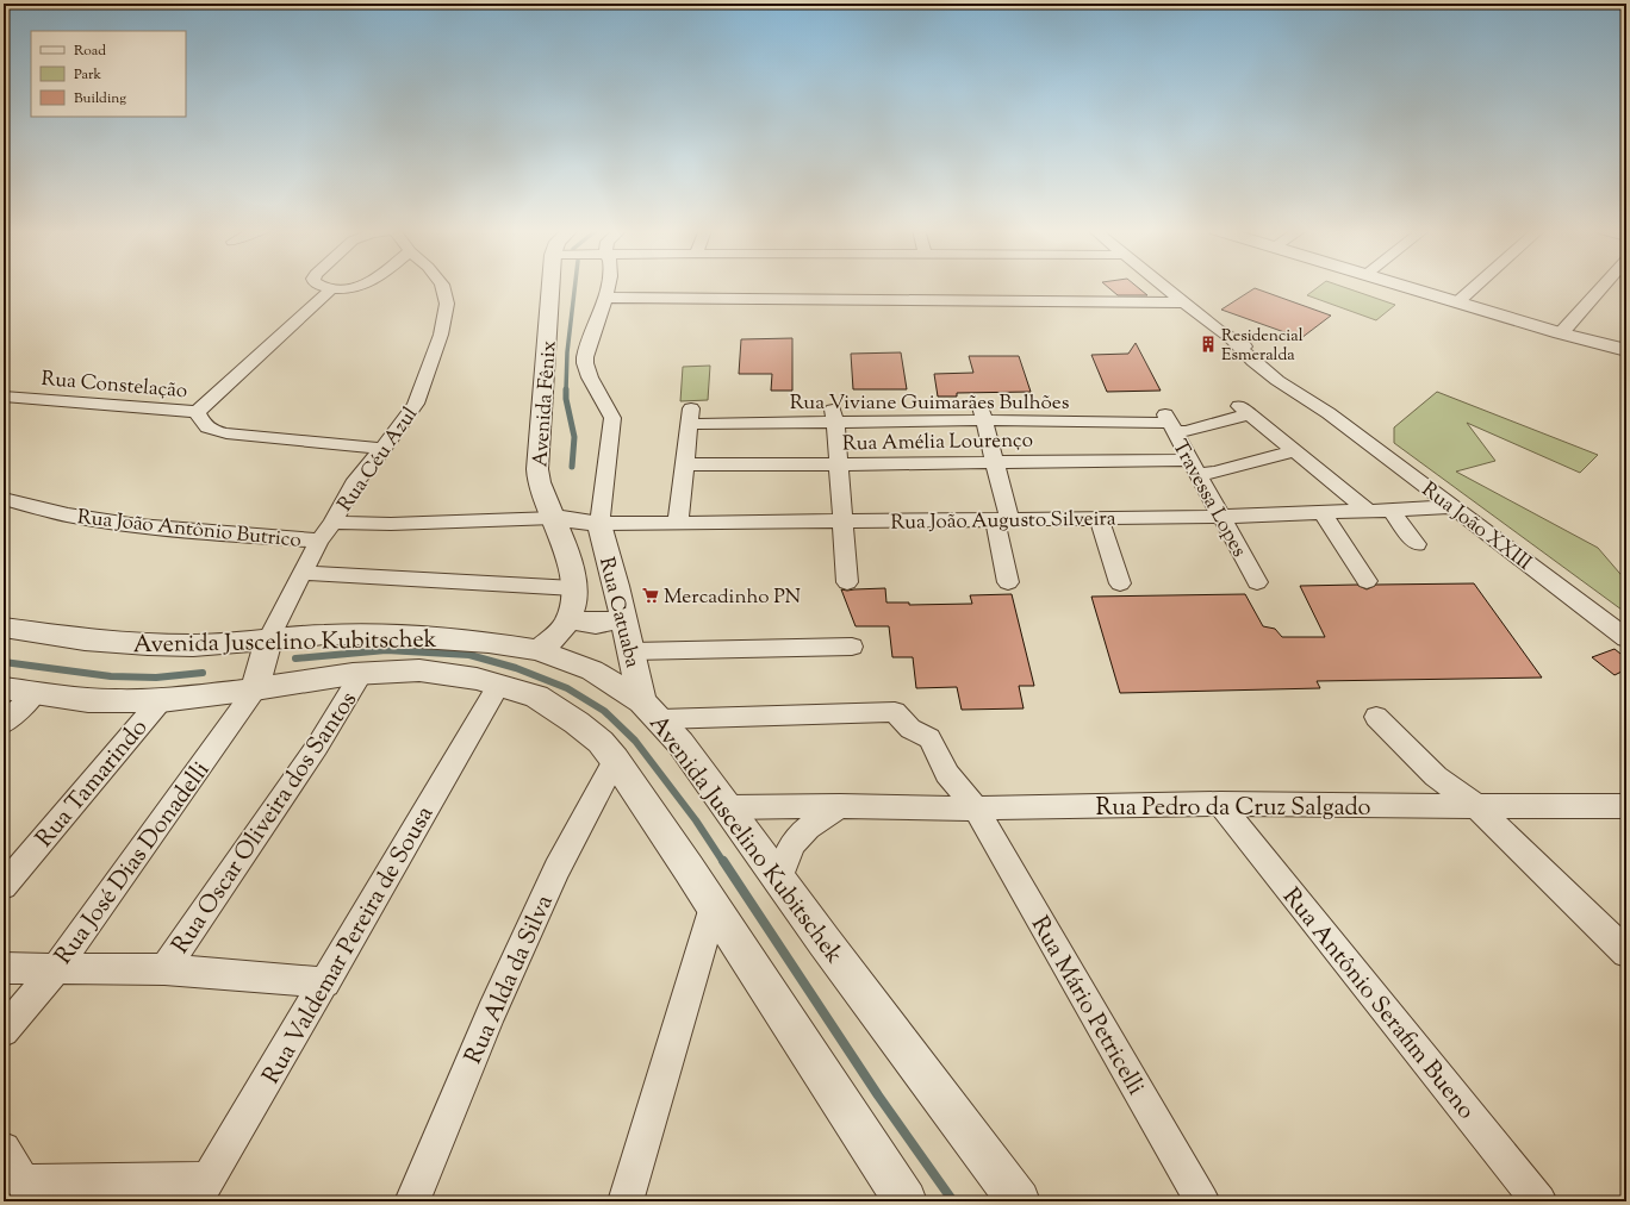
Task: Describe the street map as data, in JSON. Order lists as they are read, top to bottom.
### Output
{
  "streets": {
    "street": [
      "Rua Constelação",
      "Rua Viviane Guimarães Bulhões",
      "Avenida Fênix",
      "Rua Amélia Lourenço",
      "Rua Céu Azul",
      "Travessa Lopes",
      "Rua João Augusto Silveira",
      "Rua João XXIII",
      "Rua João Antônio Butrico",
      "Rua Catuaba",
      "Avenida Juscelino Kubitschek",
      "Rua Tamarindo",
      "Rua Pedro da Cruz Salgado",
      "Rua Oscar Oliveira dos Santos",
      "Rua José Dias Donadelli",
      "Rua Valdemar Pereira de Sousa",
      "Rua Alda da Silva",
      "Rua Antônio Serafim Bueno",
      "Rua Mário Petricelli"
    ]
  },
  "crossings": [
    ["Rua Constelação", "Rua Céu Azul"],
    ["Rua Viviane Guimarães Bulhões", "Rua Amélia Lourenço"],
    ["Rua Viviane Guimarães Bulhões", "Travessa Lopes"],
    ["Avenida Fênix", "Rua João Augusto Silveira"],
    ["Avenida Fênix", "Avenida Juscelino Kubitschek"],
    ["Rua Amélia Lourenço", "Travessa Lopes"],
    ["Rua Céu Azul", "Rua João Antônio Butrico"],
    ["Rua Céu Azul", "Avenida Juscelino Kubitschek"],
    ["Rua Céu Azul", "Rua José Dias Donadelli"],
    ["Travessa Lopes", "Rua João Augusto Silveira"],
    ["Rua João Augusto Silveira", "Rua João XXIII"],
    ["Rua João Augusto Silveira", "Rua Catuaba"],
    ["Rua Catuaba", "Avenida Juscelino Kubitschek"],
    ["Rua Catuaba", "Rua Mário Petricelli"],
    ["Avenida Juscelino Kubitschek", "Rua Tamarindo"],
    ["Avenida Juscelino Kubitschek", "Rua Pedro da Cruz Salgado"],
    ["Avenida Juscelino Kubitschek", "Rua Oscar Oliveira dos Santos"],
    ["Avenida Juscelino Kubitschek", "Rua José Dias Donadelli"],
    ["Avenida Juscelino Kubitschek", "Rua Valdemar Pereira de Sousa"],
    ["Avenida Juscelino Kubitschek", "Rua Alda da Silva"],
    ["Avenida Juscelino Kubitschek", "Rua Mário Petricelli"],
    ["Rua Pedro da Cruz Salgado", "Rua Antônio Serafim Bueno"],
    ["Rua Pedro da Cruz Salgado", "Rua Mário Petricelli"]
  ],
  "places": {
    "building": ["Residencial Esmeralda"],
    "supermarket": ["Mercadinho PN"]
  },
  "legend": ["Road", "Park", "Building"]
}
